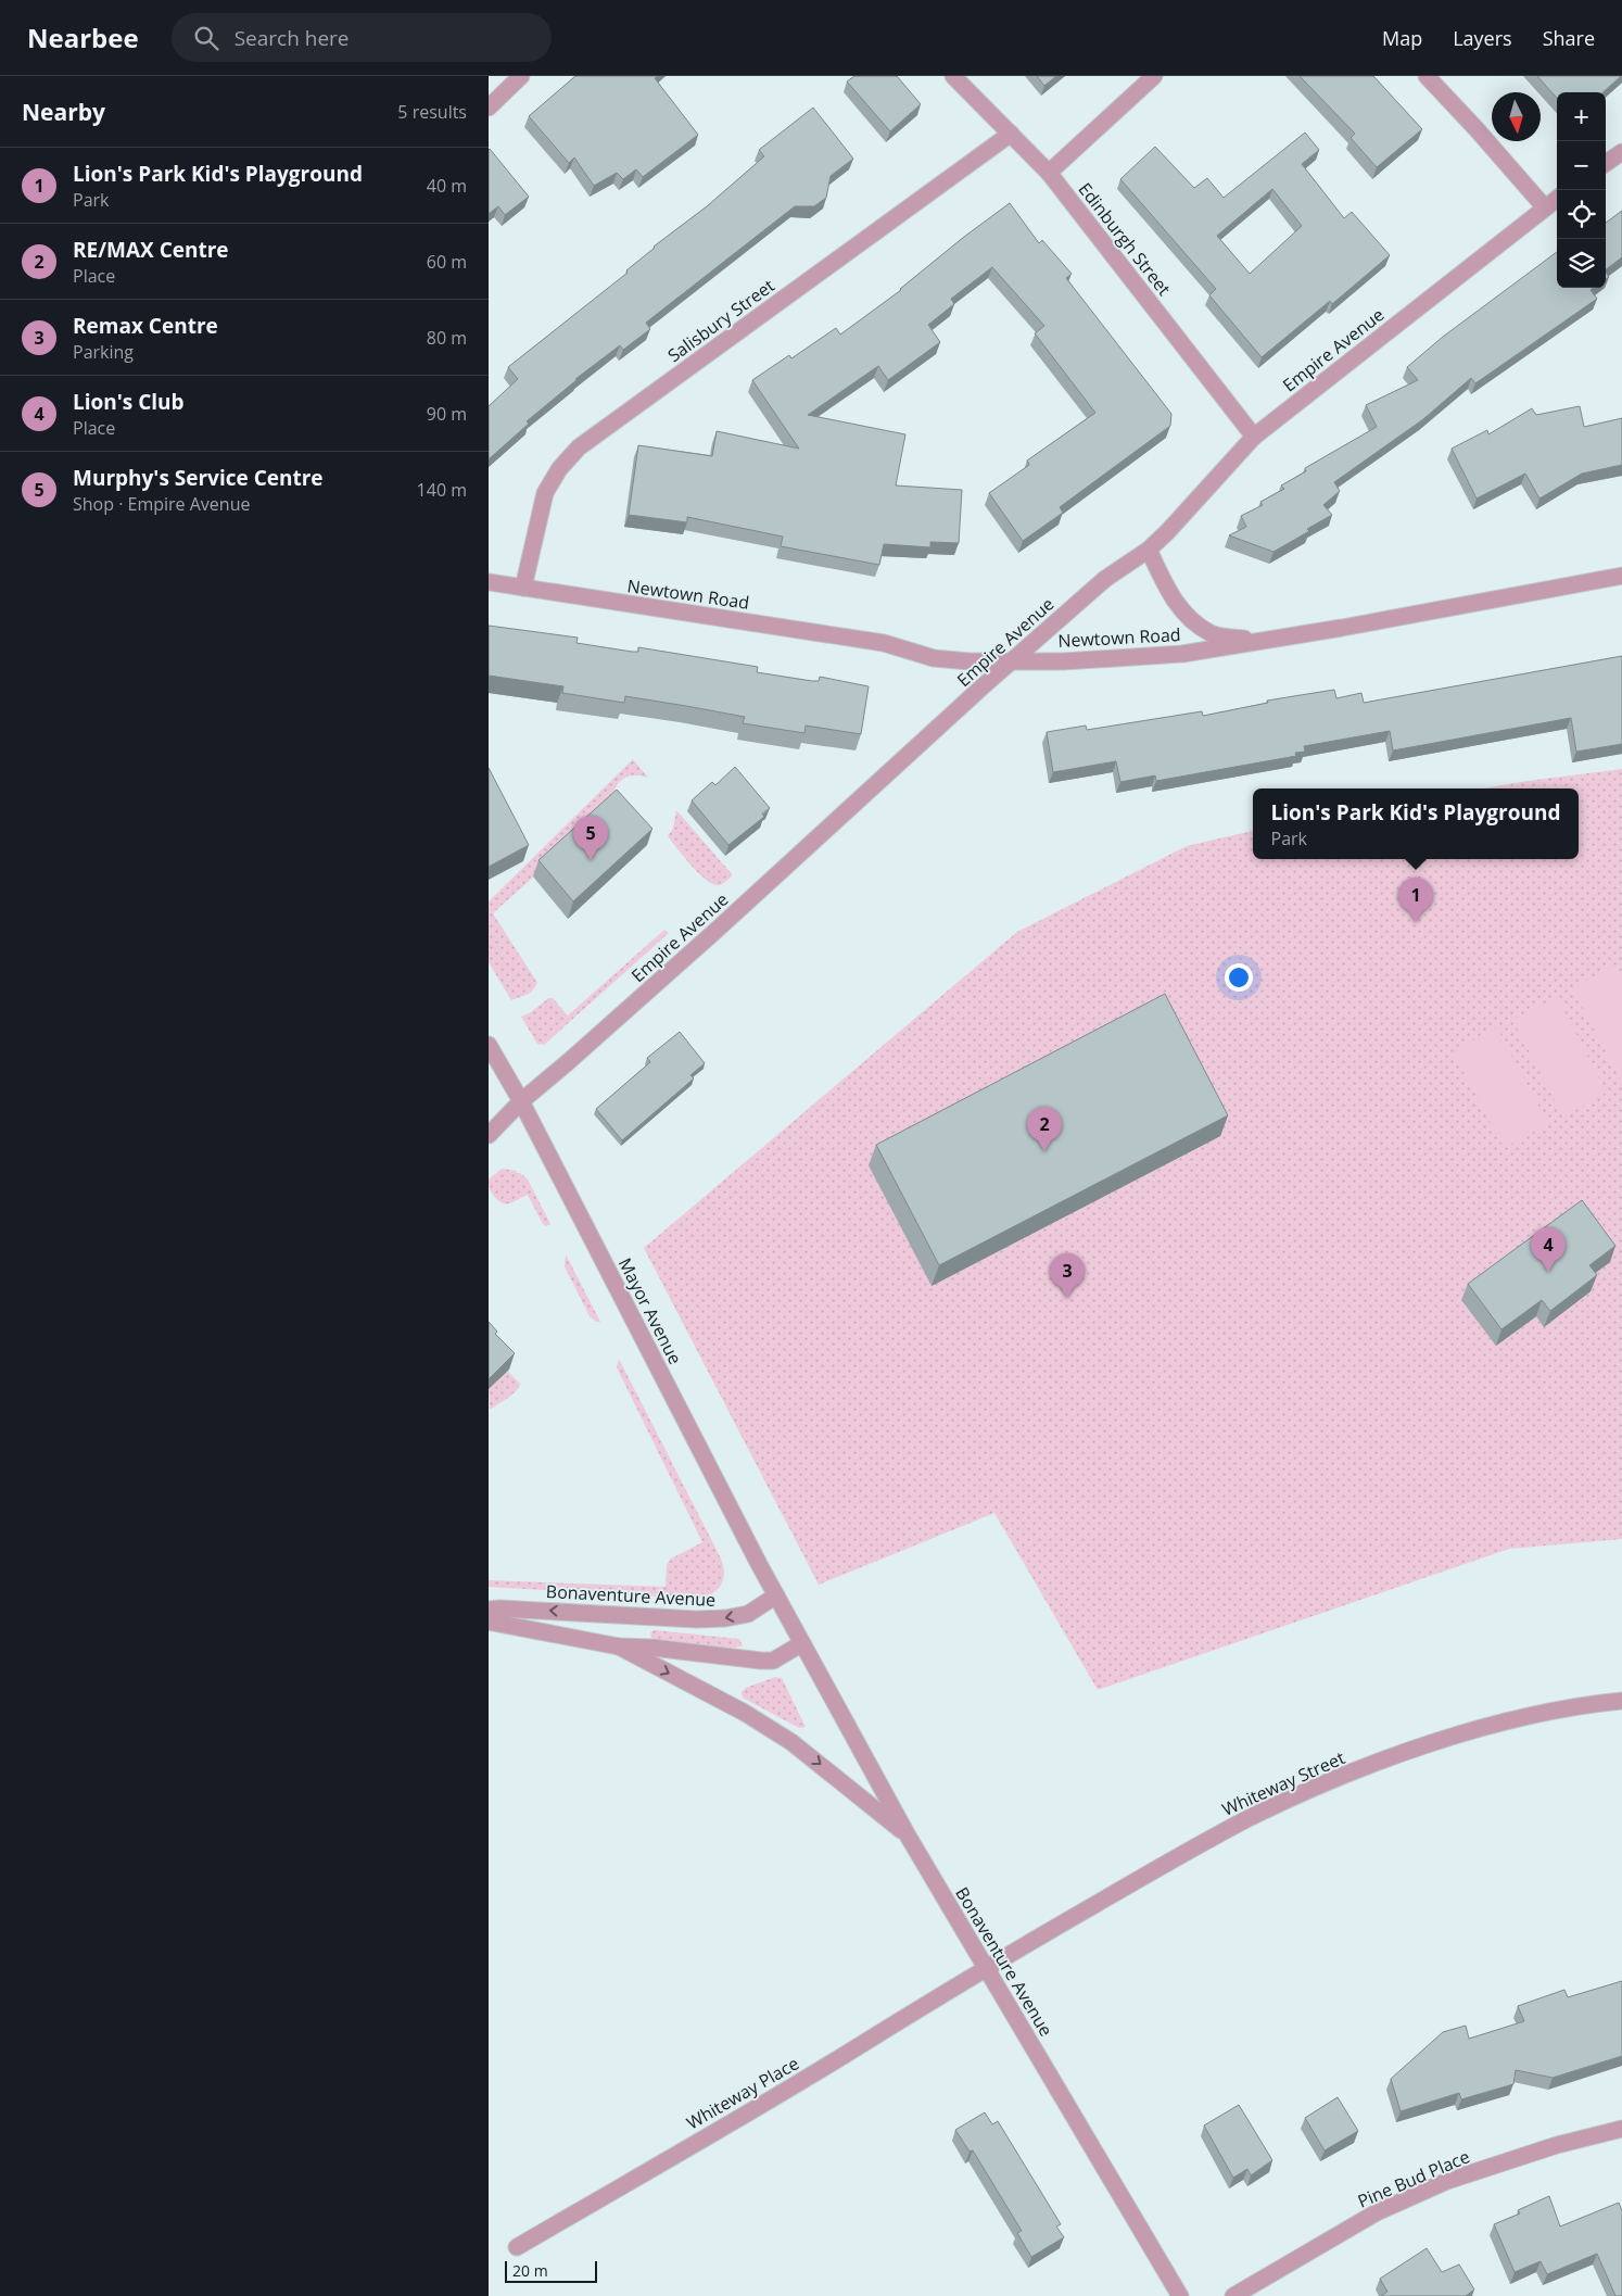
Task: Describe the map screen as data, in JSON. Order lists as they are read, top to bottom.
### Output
{
  "streets": {
    "street": [
      "Edinburgh Street",
      "Salisbury Street",
      "Empire Avenue",
      "Newtown Road",
      "Mayor Avenue",
      "Bonaventure Avenue",
      "Whiteway Street",
      "Whiteway Place",
      "Pine Bud Place"
    ]
  },
  "crossings": [
    ["Edinburgh Street", "Salisbury Street"],
    ["Edinburgh Street", "Empire Avenue"],
    ["Salisbury Street", "Newtown Road"],
    ["Empire Avenue", "Newtown Road"],
    ["Empire Avenue", "Mayor Avenue"],
    ["Mayor Avenue", "Bonaventure Avenue"],
    ["Bonaventure Avenue", "Whiteway Street"],
    ["Bonaventure Avenue", "Whiteway Place"],
    ["Whiteway Street", "Whiteway Place"]
  ],
  "scale_bar": "20 m",
  "north": "bottom",
  "page": {
    "header": "Nearbee",
    "search": "Search here",
    "nav": ["Map", "Layers", "Share"],
    "heading": ["Nearby", "5 results"],
    "map_buttons": ["+", "−"],
    "list": [
      {
        "mark": "1",
        "name": "Lion's Park Kid's Playground",
        "note": "Park",
        "value": "40 m"
      },
      {
        "mark": "2",
        "name": "RE/MAX Centre",
        "note": "Place",
        "value": "60 m"
      },
      {
        "mark": "3",
        "name": "Remax Centre",
        "note": "Parking",
        "value": "80 m"
      },
      {
        "mark": "4",
        "name": "Lion's Club",
        "note": "Place",
        "value": "90 m"
      },
      {
        "mark": "5",
        "name": "Murphy's Service Centre",
        "note": "Shop · Empire Avenue",
        "value": "140 m"
      }
    ],
    "popup": ["Lion's Park Kid's Playground", "Park"],
    "pins": [
      "5",
      "1",
      "2",
      "4",
      "3"
    ],
    "scale": "20 m"
  }
}
